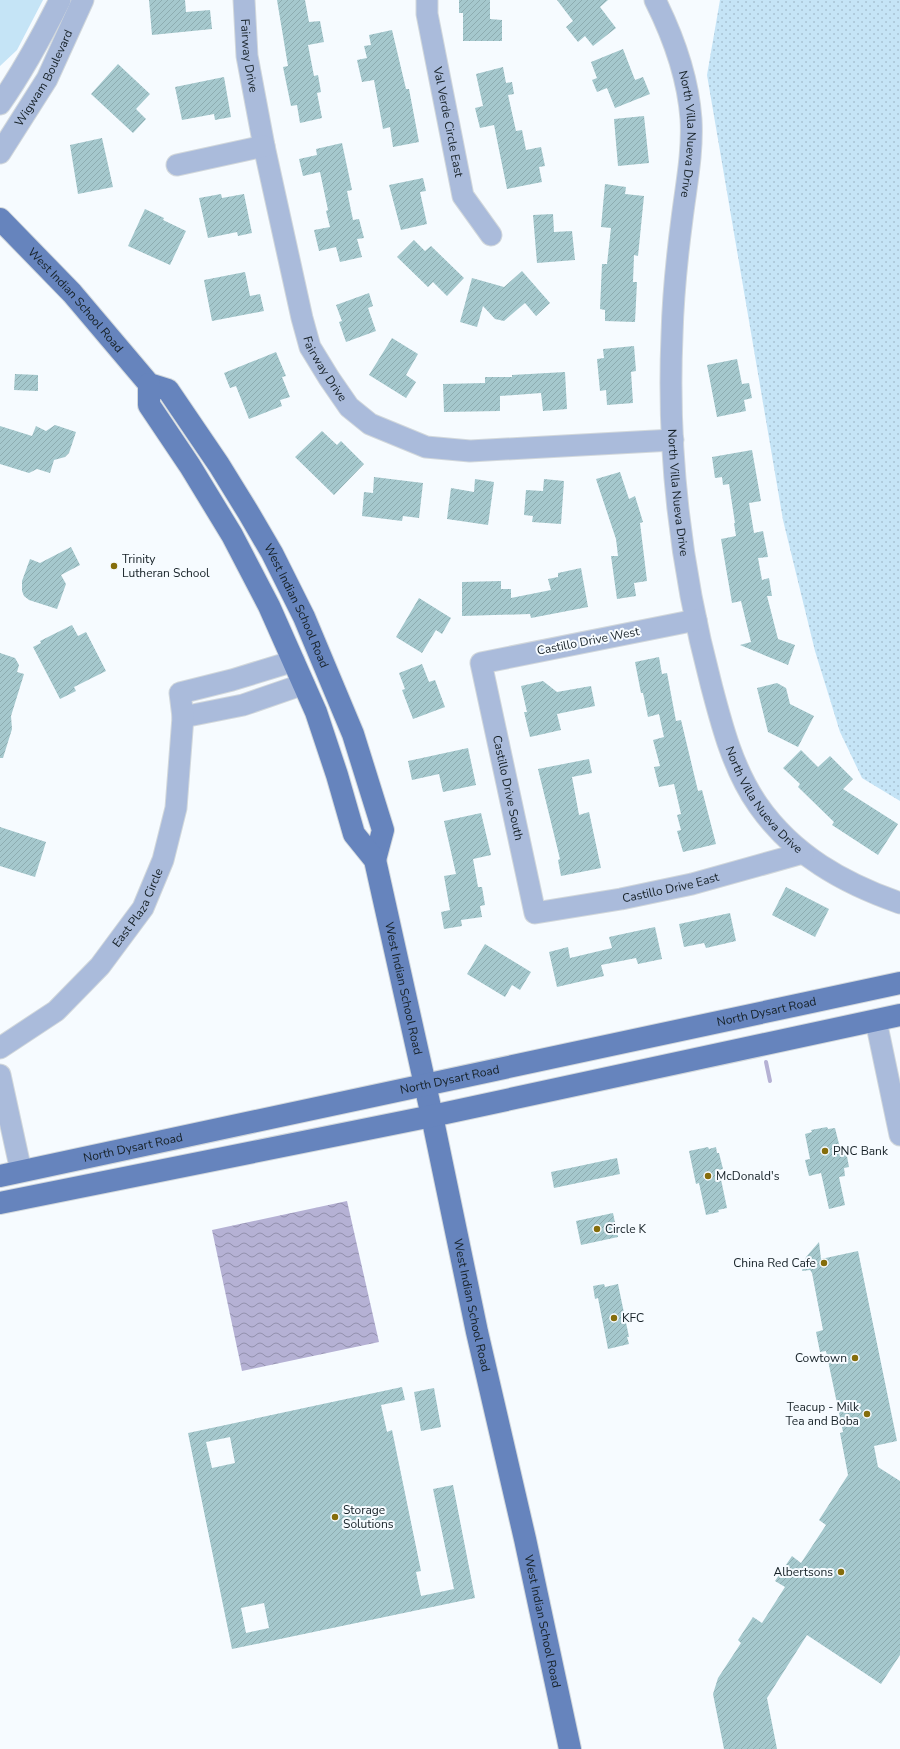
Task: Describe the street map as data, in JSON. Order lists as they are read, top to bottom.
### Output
{
  "streets": {
    "main road": ["West Indian School Road", "North Dysart Road"],
    "street": [
      "Fairway Drive",
      "Wigwam Boulevard",
      "Val Verde Circle East",
      "North Villa Nueva Drive",
      "Castillo Drive West",
      "Castillo Drive South",
      "Castillo Drive East",
      "East Plaza Circle"
    ]
  },
  "crossings": [
    ["Fairway Drive", "North Villa Nueva Drive"],
    ["North Villa Nueva Drive", "Castillo Drive West"],
    ["North Villa Nueva Drive", "Castillo Drive East"],
    ["West Indian School Road", "East Plaza Circle"],
    ["West Indian School Road", "North Dysart Road"],
    ["Castillo Drive West", "Castillo Drive South"],
    ["Castillo Drive South", "Castillo Drive East"]
  ],
  "places": [
    "Trinity Lutheran School",
    "PNC Bank",
    "McDonald's",
    "Circle K",
    "China Red Cafe",
    "KFC",
    "Cowtown",
    "Teacup - Milk Tea and Boba",
    "Storage Solutions",
    "Albertsons"
  ]
}
